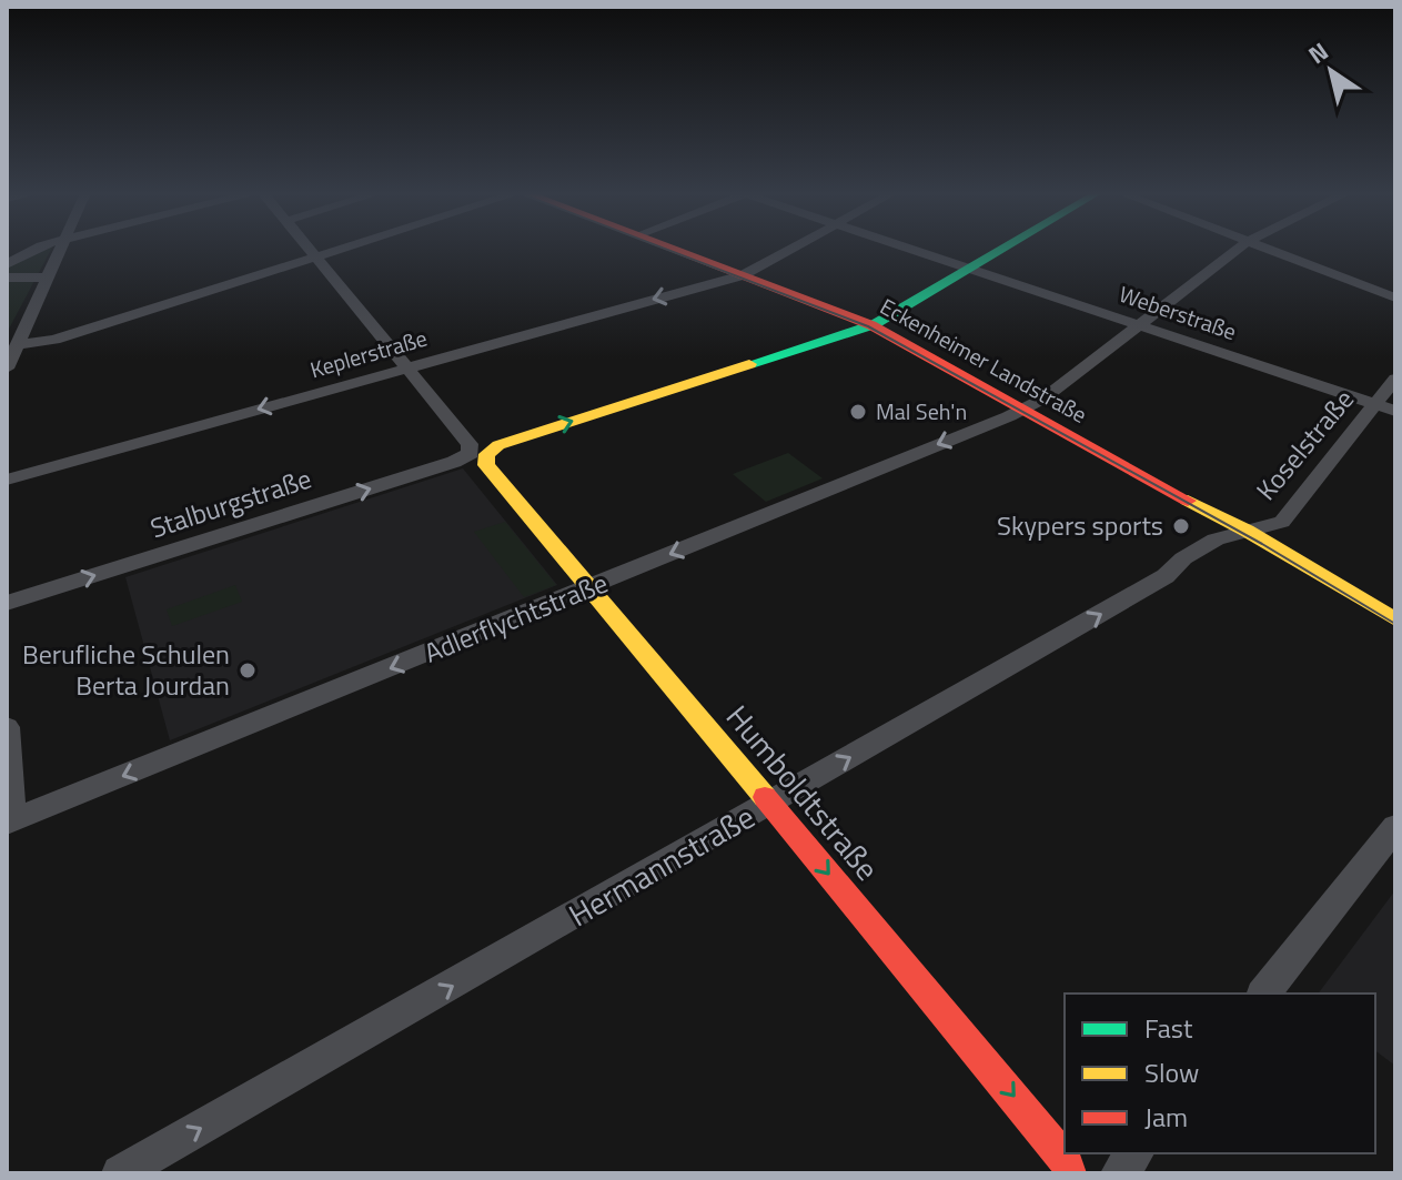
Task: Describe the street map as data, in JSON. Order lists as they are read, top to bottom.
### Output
{
  "streets": {
    "street": [
      "Weberstraße",
      "Keplerstraße",
      "Eckenheimer Landstraße",
      "Koselstraße",
      "Stalburgstraße",
      "Adlerflychtstraße",
      "Humboldtstraße",
      "Hermannstraße"
    ]
  },
  "crossings": [
    ["Weberstraße", "Koselstraße"],
    ["Weberstraße", "Stalburgstraße"],
    ["Weberstraße", "Adlerflychtstraße"],
    ["Keplerstraße", "Eckenheimer Landstraße"],
    ["Keplerstraße", "Humboldtstraße"],
    ["Eckenheimer Landstraße", "Koselstraße"],
    ["Eckenheimer Landstraße", "Stalburgstraße"],
    ["Eckenheimer Landstraße", "Adlerflychtstraße"],
    ["Eckenheimer Landstraße", "Hermannstraße"],
    ["Koselstraße", "Hermannstraße"],
    ["Stalburgstraße", "Humboldtstraße"],
    ["Adlerflychtstraße", "Humboldtstraße"],
    ["Humboldtstraße", "Hermannstraße"]
  ],
  "one_way": [
    "Stalburgstraße",
    "Adlerflychtstraße",
    "Humboldtstraße",
    "Hermannstraße"
  ],
  "places": ["Mal Seh'n", "Skypers sports", "Berufliche Schulen Berta Jourdan"],
  "legend": ["Fast", "Slow", "Jam"],
  "north": "top left"
}
